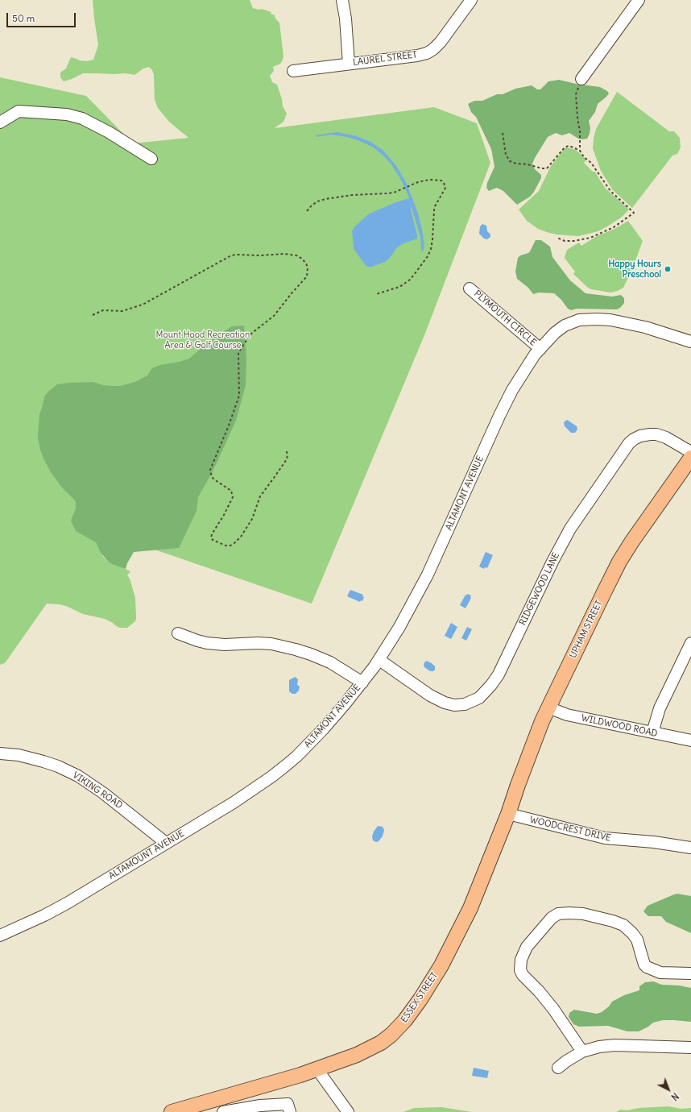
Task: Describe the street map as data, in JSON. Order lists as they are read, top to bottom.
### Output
{
  "streets": {
    "main road": ["UPHAM STREET", "ESSEX STREET"],
    "street": [
      "LAUREL STREET",
      "PLYMOUTH CIRCLE",
      "ALTAMONT AVENUE",
      "RIDGEWOOD LANE",
      "WILDWOOD ROAD",
      "VIKING ROAD",
      "WOODCREST DRIVE",
      "ALTAMOUNT AVENUE"
    ]
  },
  "crossings": [
    ["PLYMOUTH CIRCLE", "ALTAMONT AVENUE"],
    ["ALTAMONT AVENUE", "RIDGEWOOD LANE"],
    ["ALTAMONT AVENUE", "ALTAMOUNT AVENUE"],
    ["UPHAM STREET", "WILDWOOD ROAD"],
    ["UPHAM STREET", "WOODCREST DRIVE"],
    ["UPHAM STREET", "ESSEX STREET"],
    ["VIKING ROAD", "ALTAMOUNT AVENUE"],
    ["WOODCREST DRIVE", "ESSEX STREET"]
  ],
  "parks": ["Mount Hood Recreation Area & Golf Course"],
  "places": ["Happy Hours Preschool"],
  "scale_bar": "50 m",
  "north": "bottom right"
}
